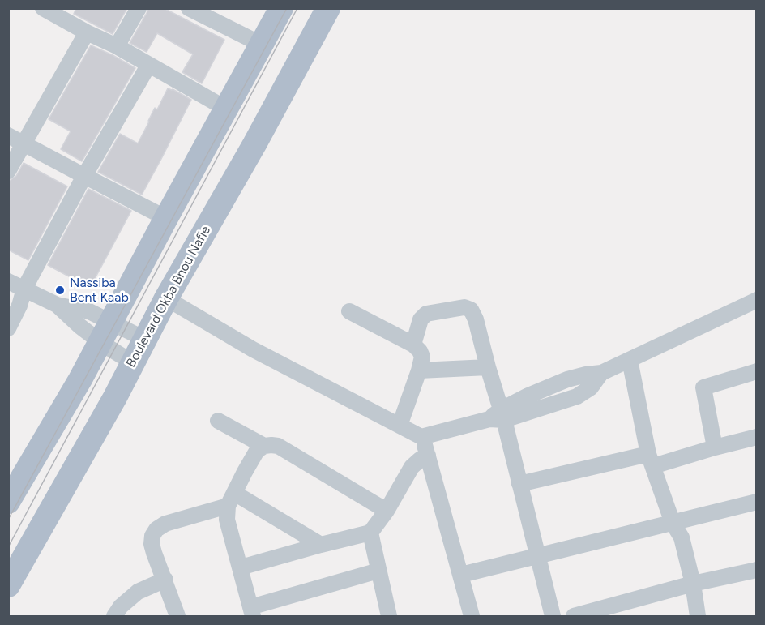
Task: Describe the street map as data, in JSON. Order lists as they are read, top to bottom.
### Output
{
  "streets": {
    "main road": ["Boulevard Okba Bnou Nafie"]
  },
  "places": ["Nassiba Bent Kaab"]
}
